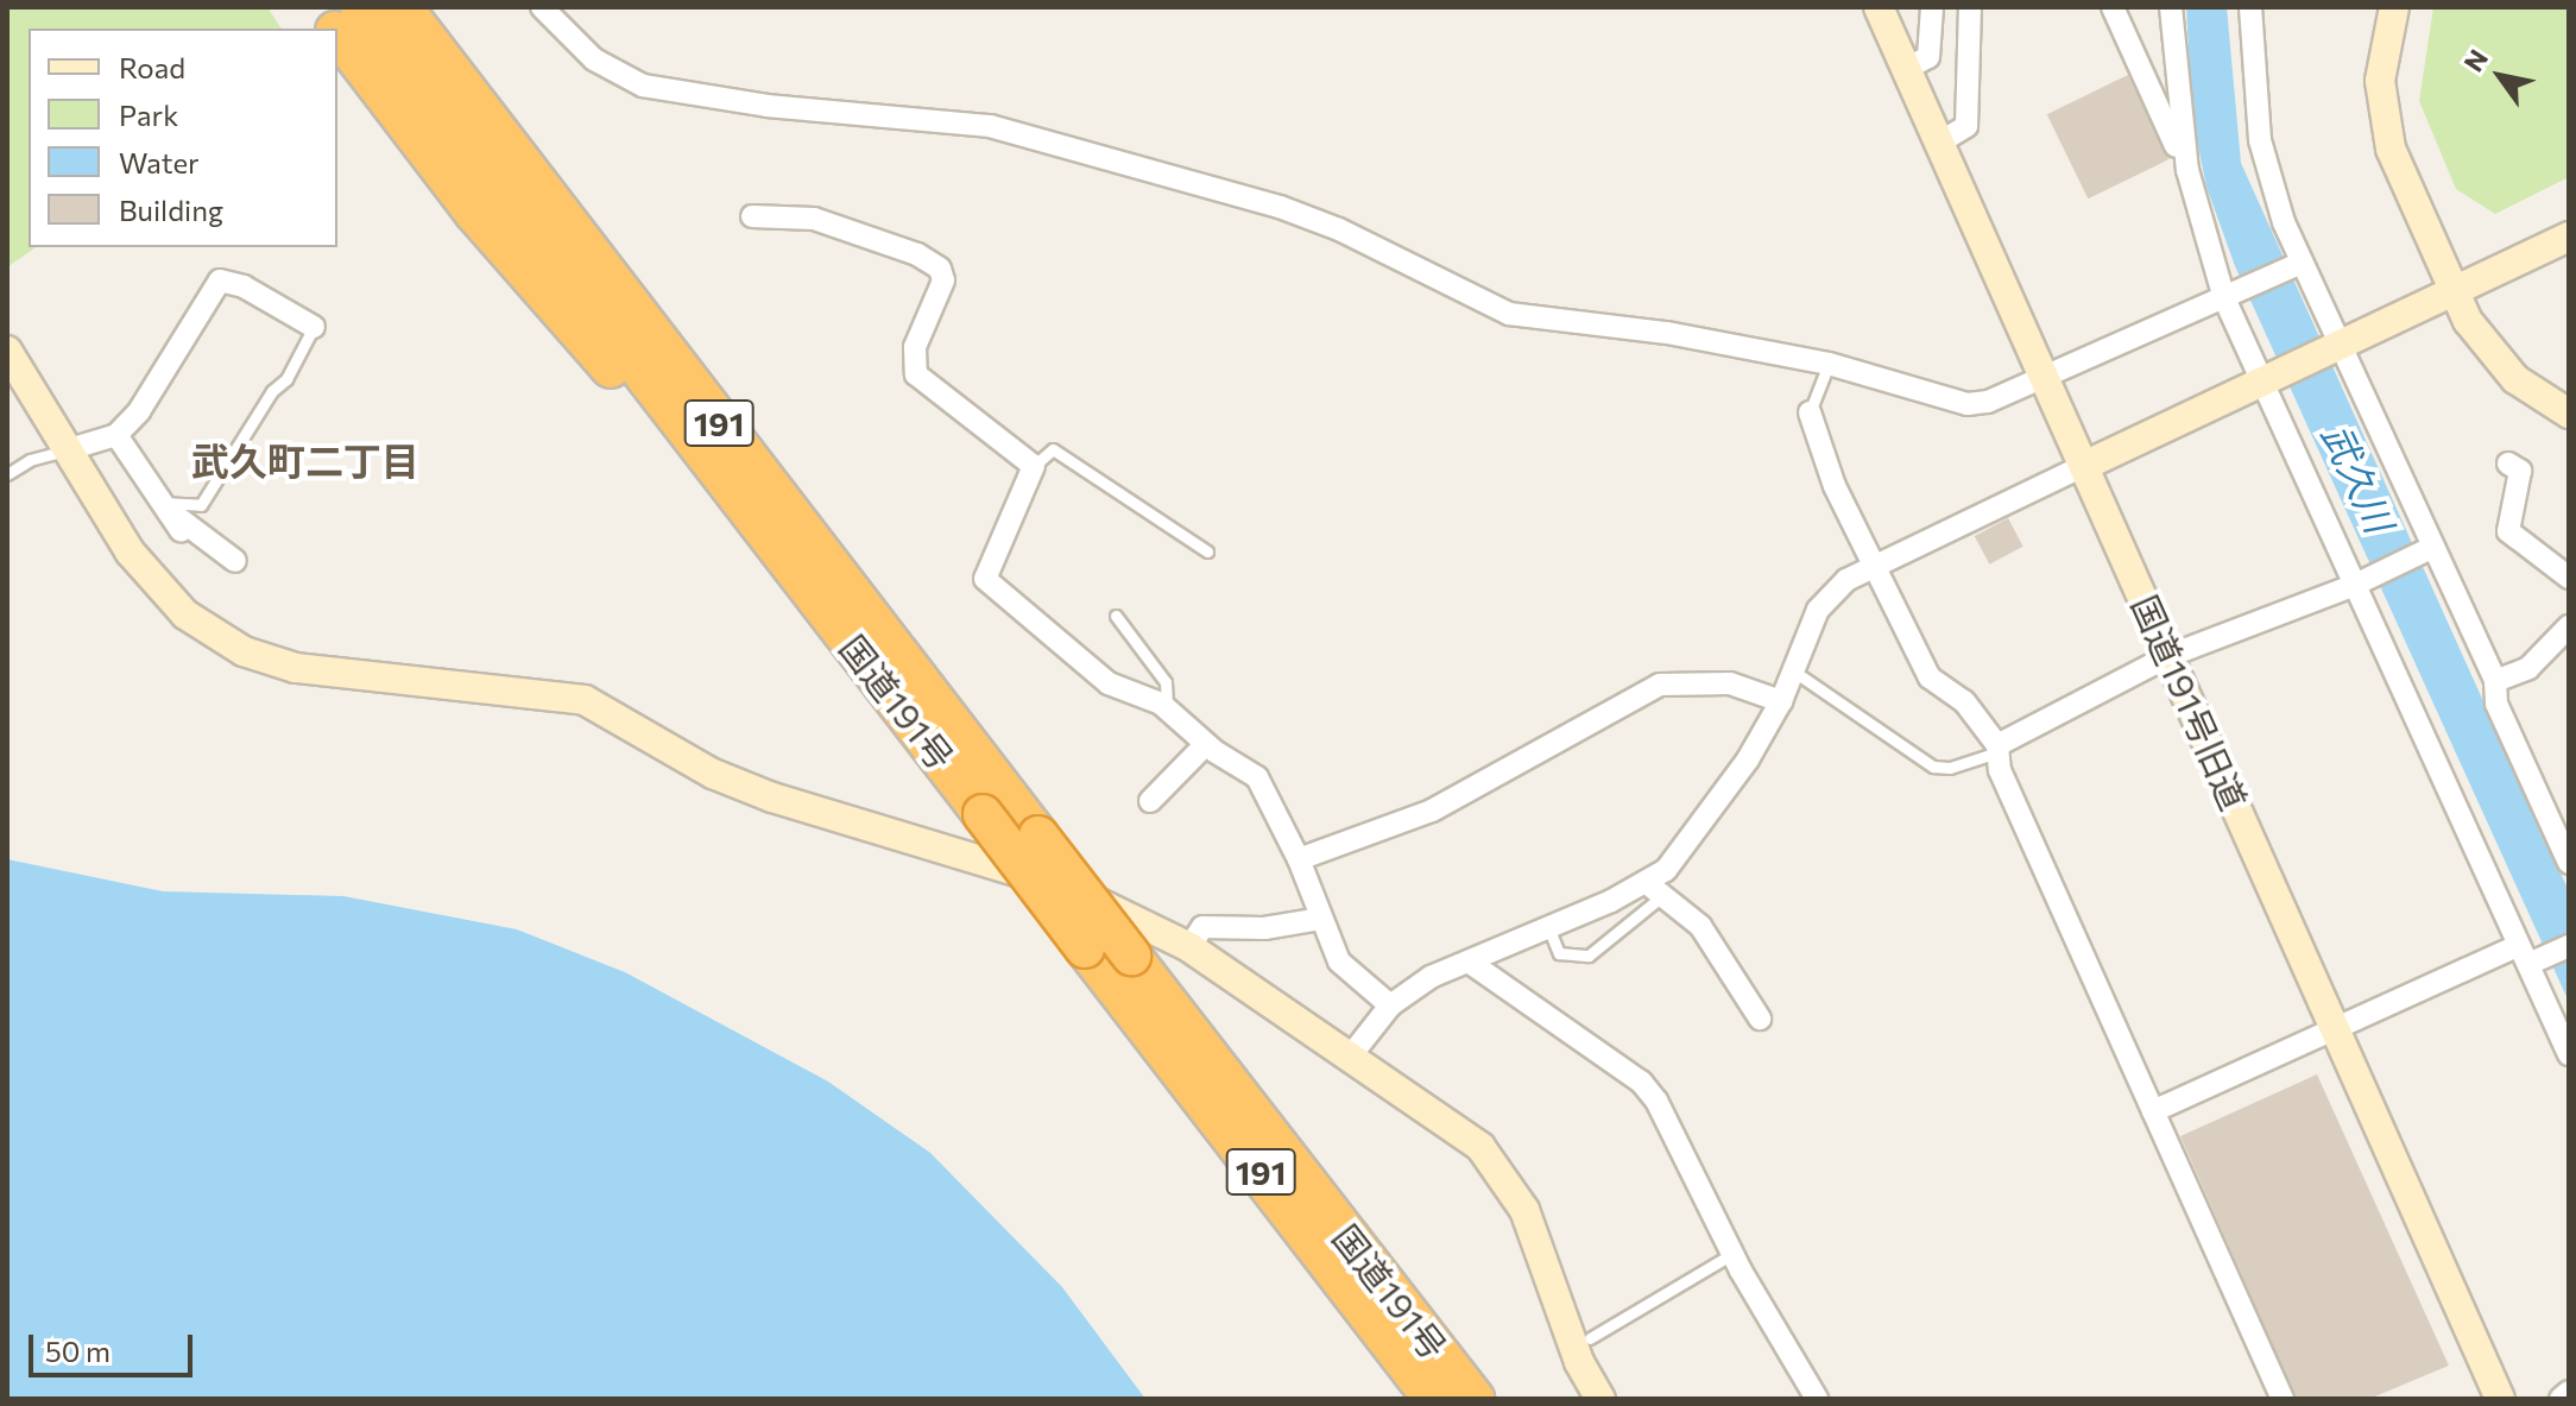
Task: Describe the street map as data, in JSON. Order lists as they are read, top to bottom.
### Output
{
  "streets": {
    "highway": ["191", "国道191号"],
    "street": ["国道191号旧道"]
  },
  "districts": ["武久町二丁目"],
  "water": ["武久川"],
  "legend": [
    "Road",
    "Park",
    "Water",
    "Building"
  ],
  "scale_bar": "50 m",
  "north": "top left"
}
